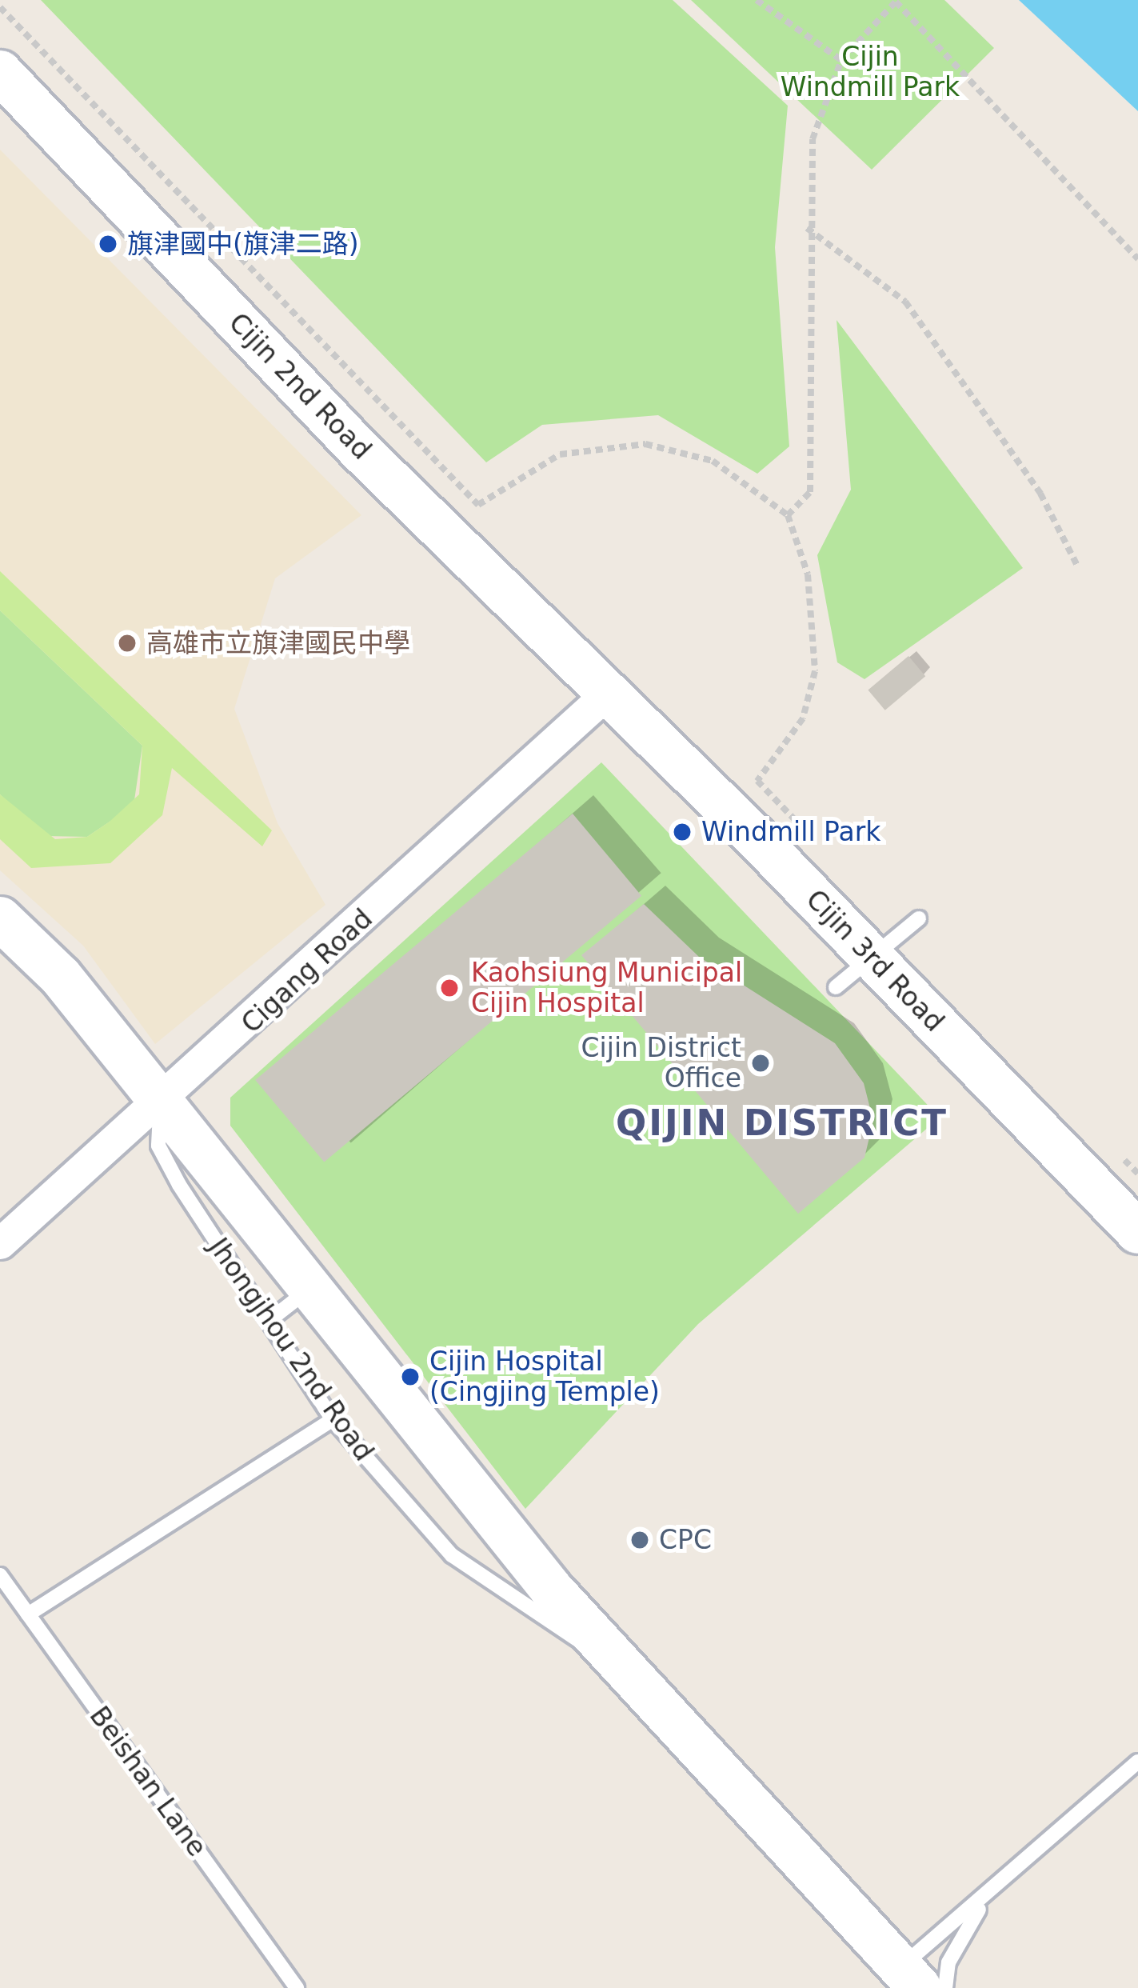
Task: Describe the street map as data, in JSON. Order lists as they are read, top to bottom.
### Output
{
  "streets": {
    "street": [
      "Cijin 2nd Road",
      "Cijin 3rd Road",
      "Cigang Road",
      "Jhongjhou 2nd Road"
    ],
    "lane": ["Beishan Lane"]
  },
  "crossings": [
    ["Cijin 2nd Road", "Cijin 3rd Road"],
    ["Cijin 2nd Road", "Cigang Road"],
    ["Cijin 3rd Road", "Cigang Road"],
    ["Cigang Road", "Jhongjhou 2nd Road"]
  ],
  "districts": ["QIJIN DISTRICT"],
  "parks": ["Cijin Windmill Park"],
  "places": [
    "旗津國中(旗津二路)",
    "高雄市立旗津國民中學",
    "Windmill Park",
    "Kaohsiung Municipal Cijin Hospital",
    "Cijin District Office",
    "Cijin Hospital (Cingjing Temple)",
    "CPC"
  ]
}
